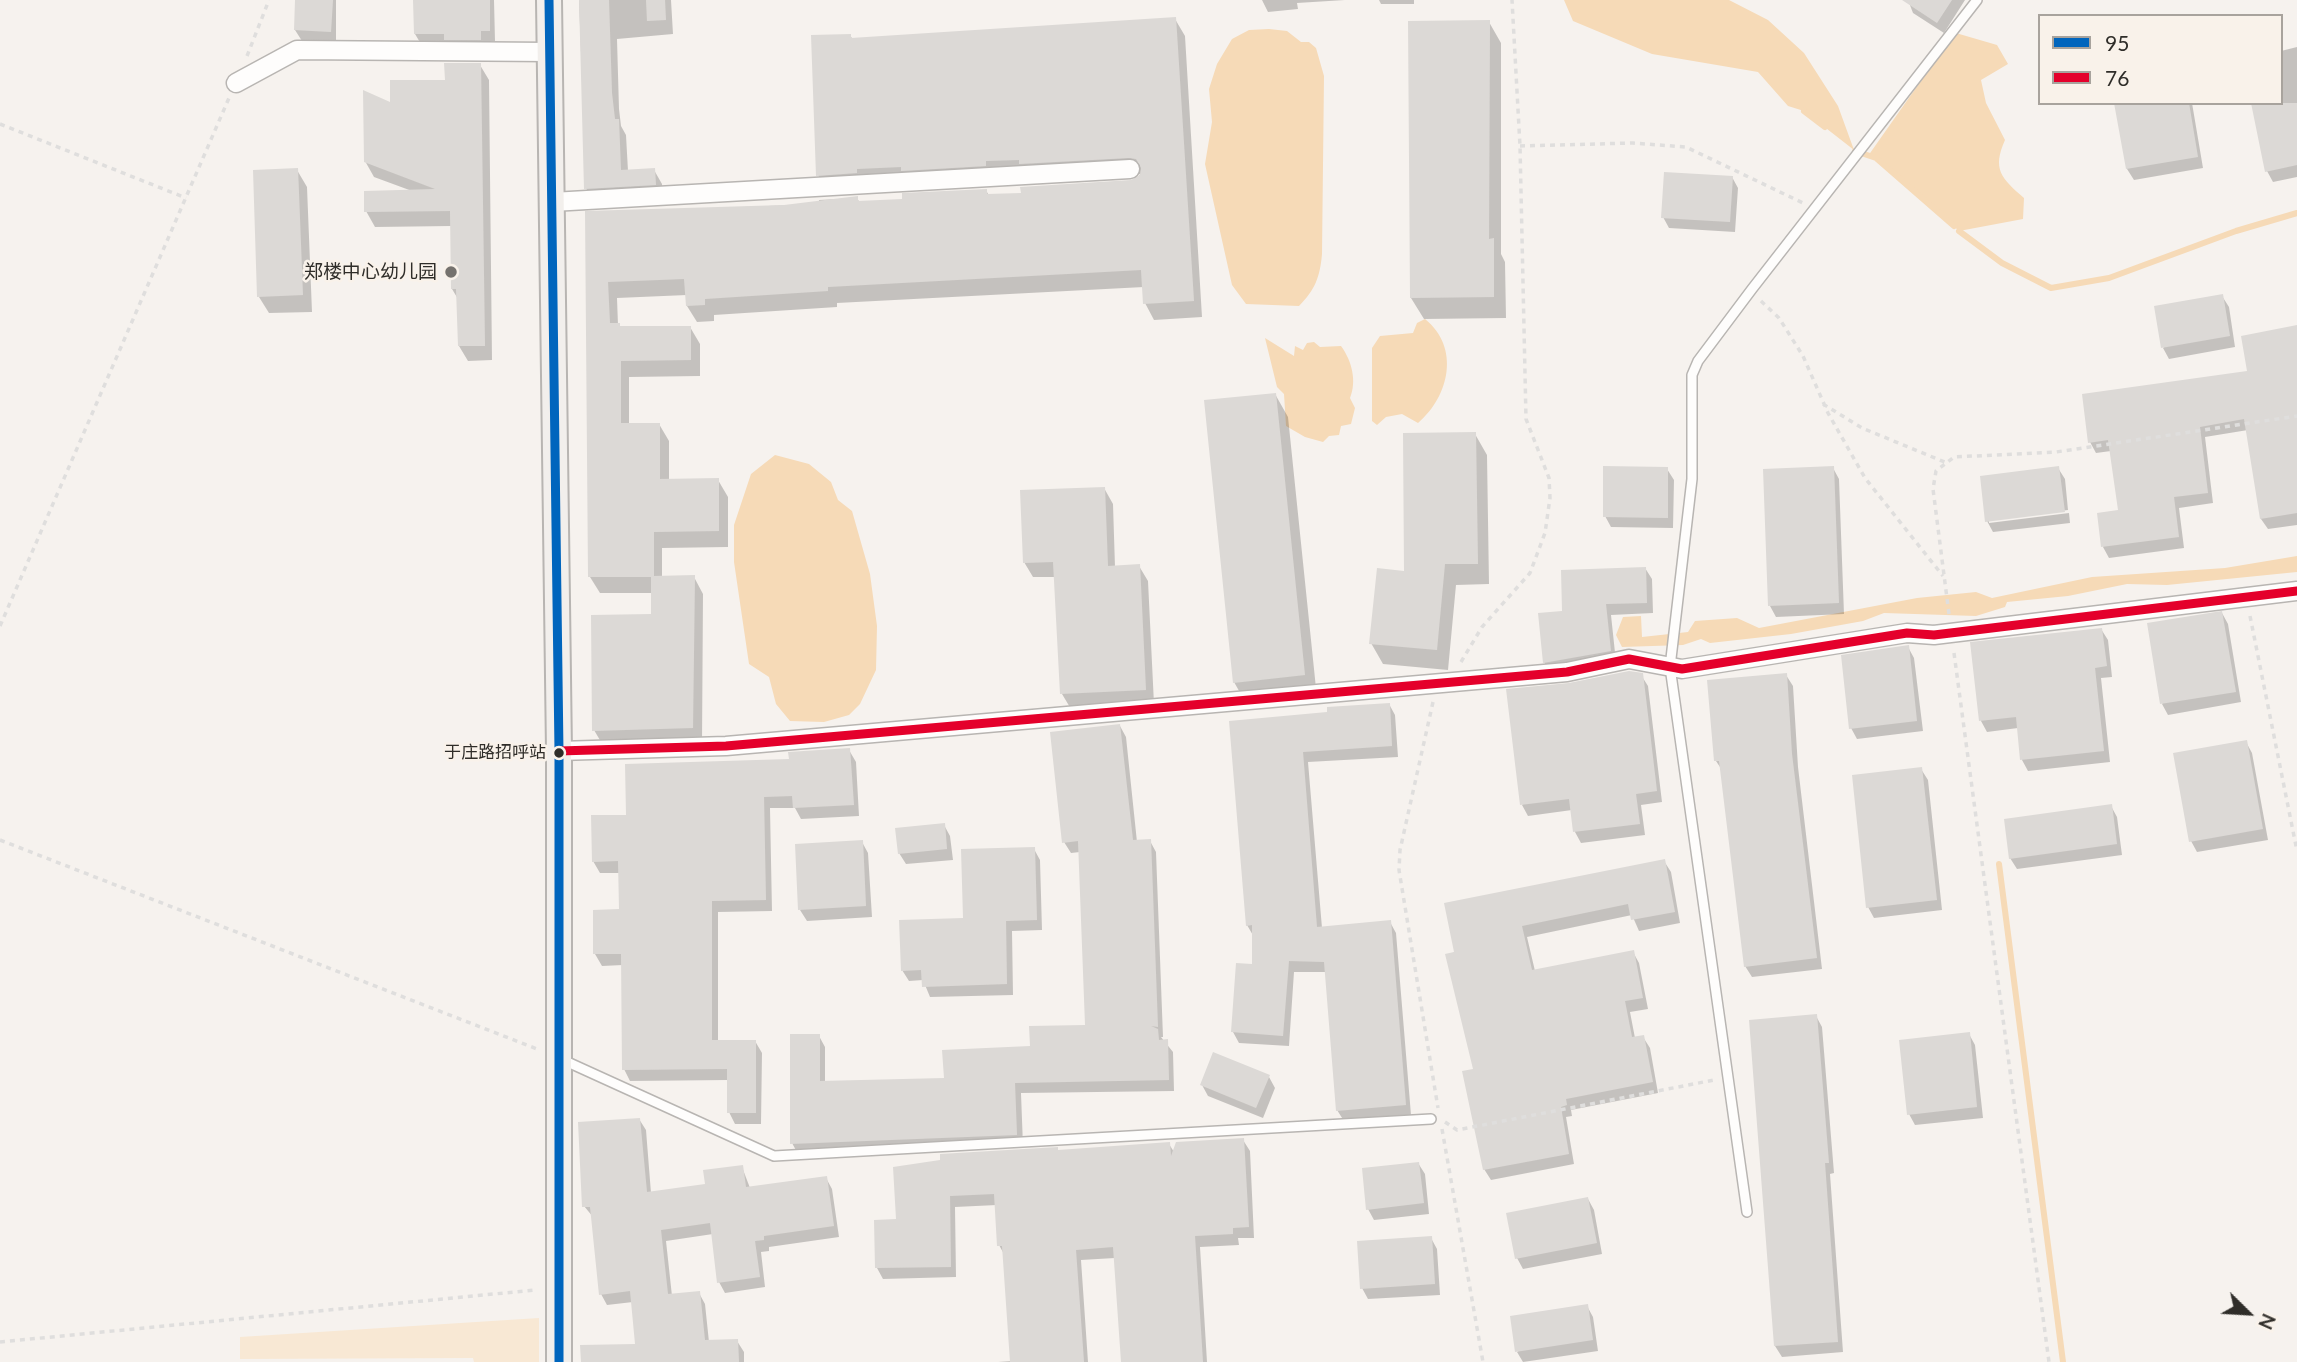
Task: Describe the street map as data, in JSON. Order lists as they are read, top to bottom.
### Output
{
  "places": ["郑楼中心幼儿园", "于庄路招呼站"],
  "lines": ["transit line 95", "transit line 76"],
  "legend": ["95", "76"],
  "north": "bottom right"
}
